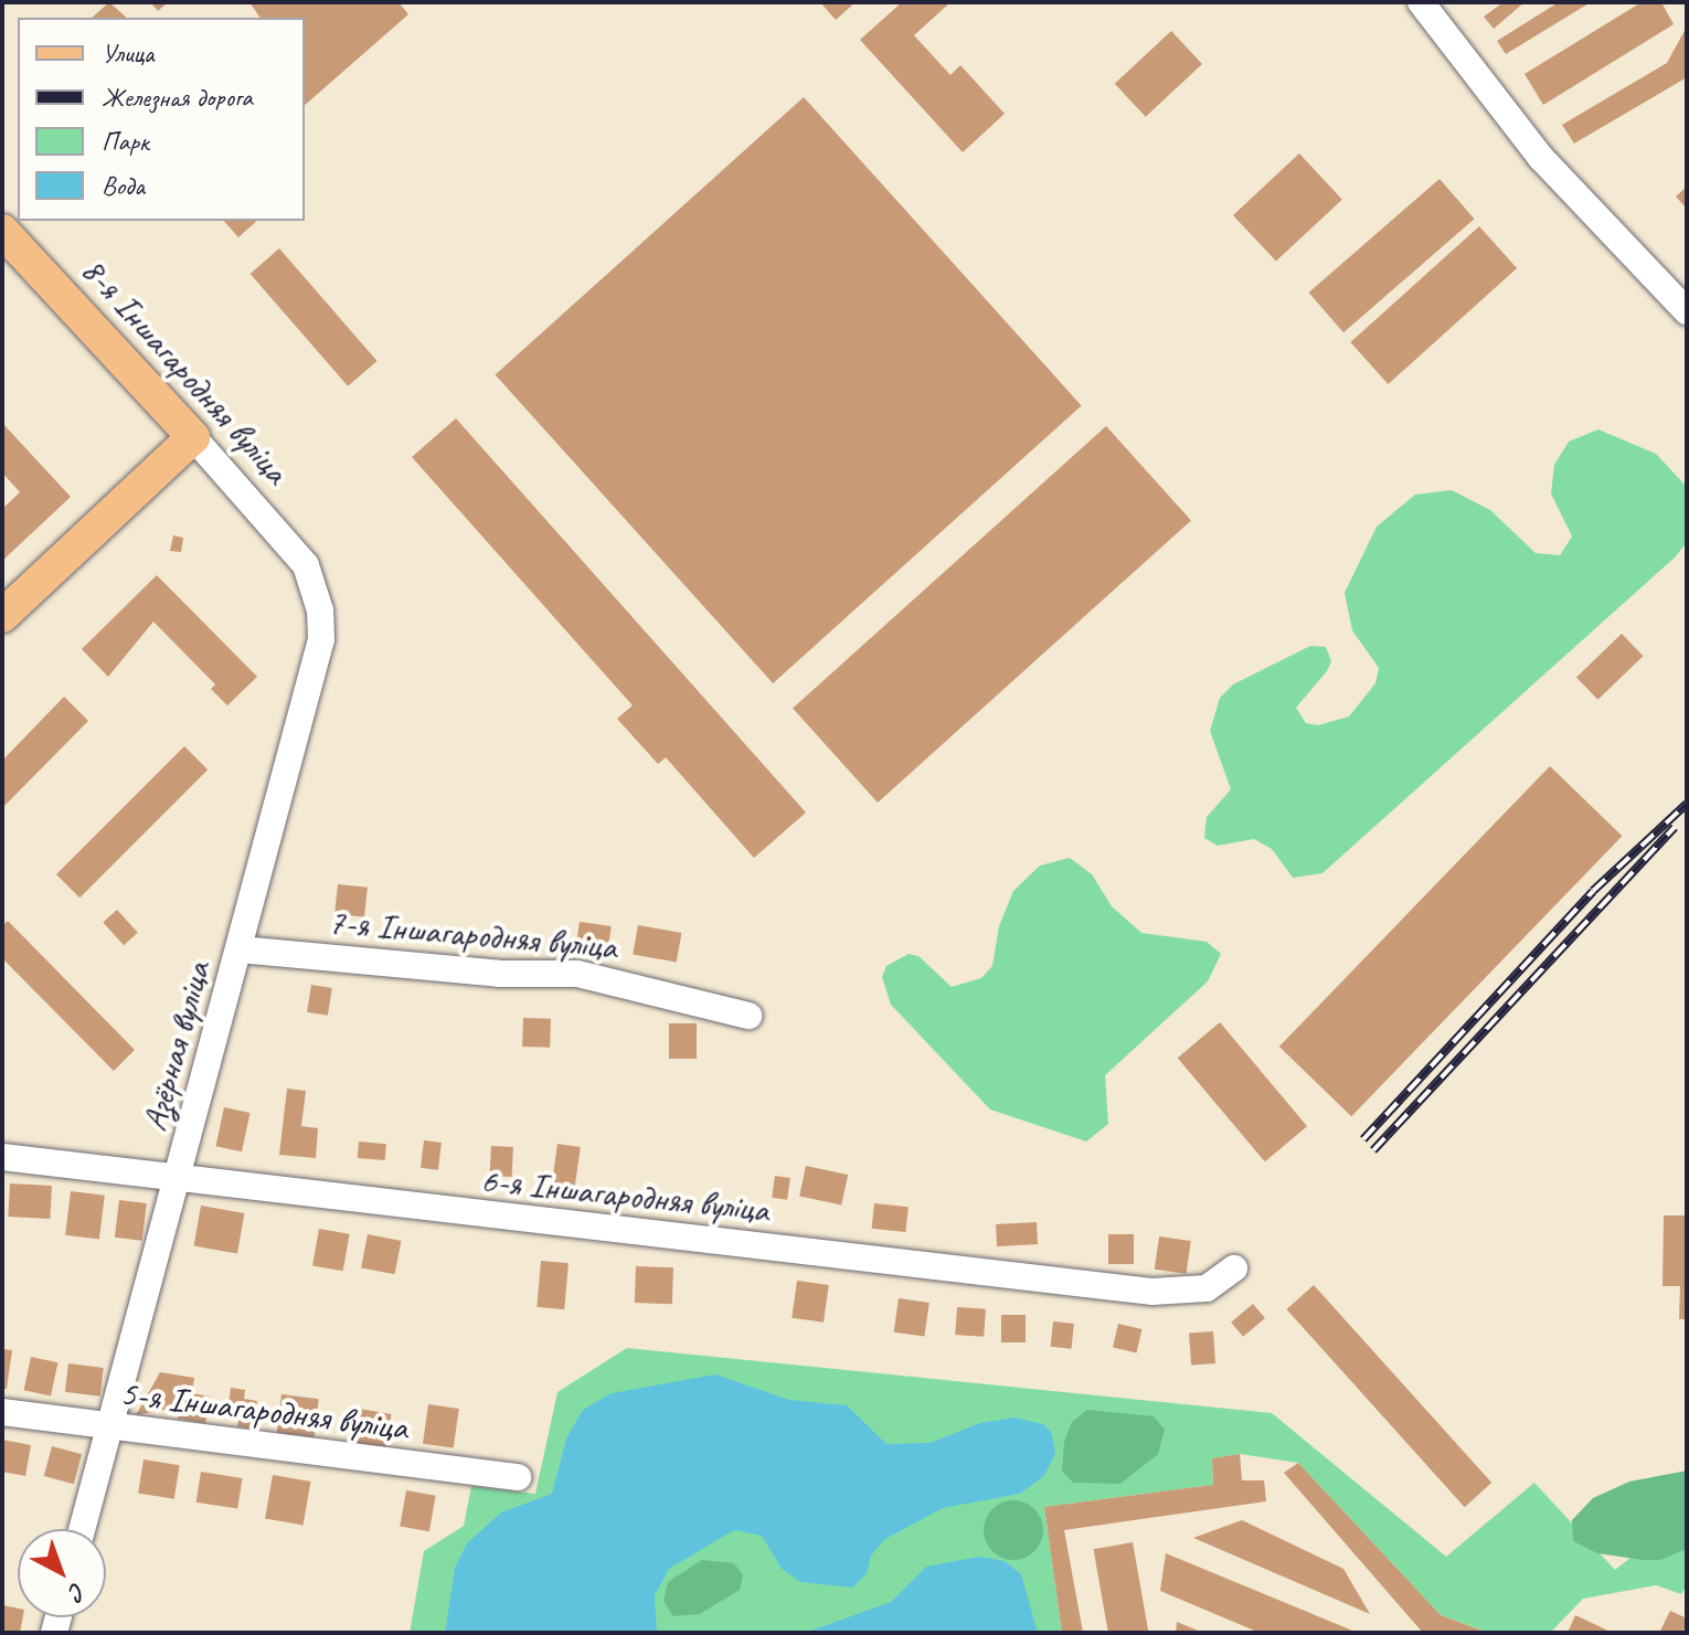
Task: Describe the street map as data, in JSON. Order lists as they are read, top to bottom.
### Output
{
  "streets": {
    "main road": ["8-я Іншагародняя вуліца"],
    "street": [
      "7-я Іншагародняя вуліца",
      "Азёрная вуліца",
      "6-я Іншагародняя вуліца",
      "5-я Іншагародняя вуліца"
    ]
  },
  "crossings": [
    ["8-я Іншагародняя вуліца", "Азёрная вуліца"],
    ["7-я Іншагародняя вуліца", "Азёрная вуліца"],
    ["Азёрная вуліца", "6-я Іншагародняя вуліца"],
    ["Азёрная вуліца", "5-я Іншагародняя вуліца"]
  ],
  "legend": [
    "Улица",
    "Железная дорога",
    "Парк",
    "Вода"
  ],
  "north": "bottom right"
}
